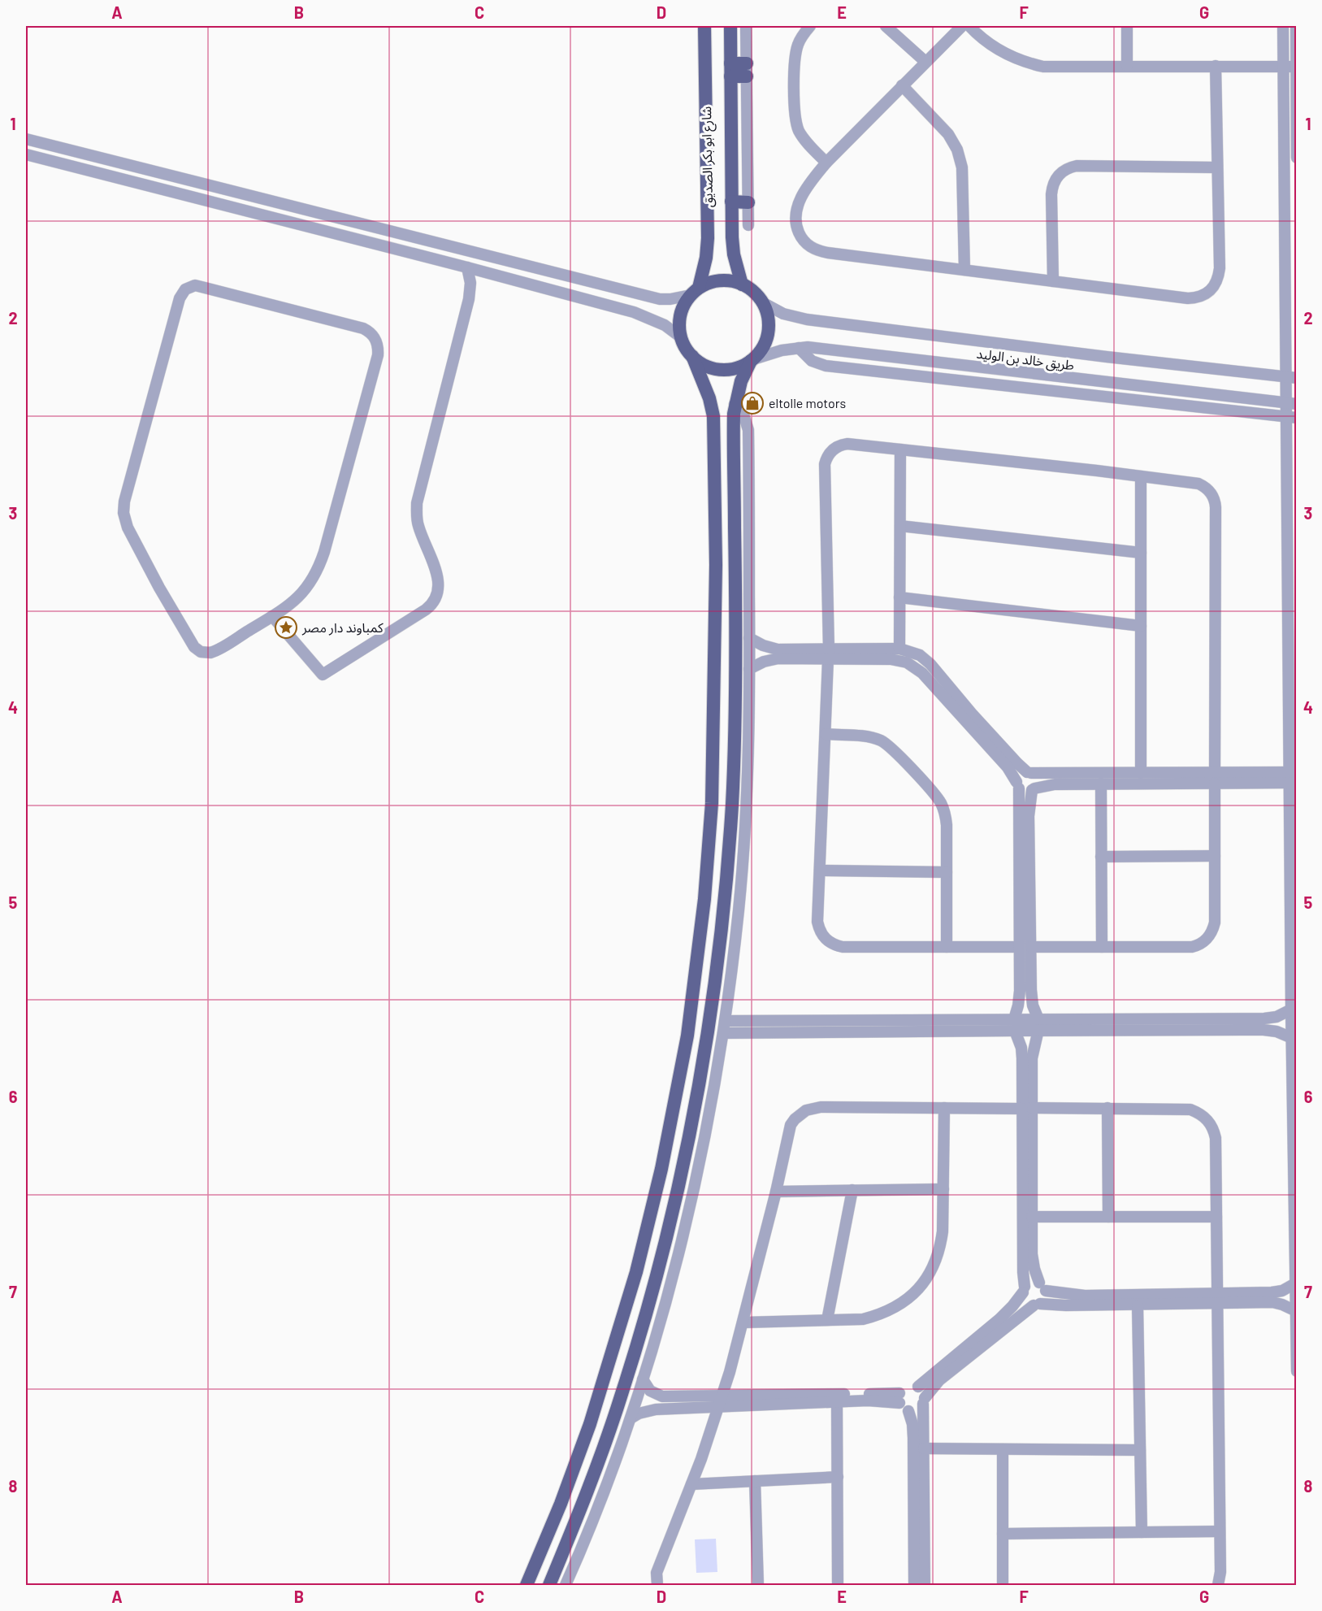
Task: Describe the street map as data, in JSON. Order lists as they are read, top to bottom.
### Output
{
  "streets": {
    "main road": ["شارع ابو بكر الصديق"],
    "street": ["طريق خالد بن الوليد"]
  },
  "crossings": [
    ["شارع ابو بكر الصديق", "طريق خالد بن الوليد"]
  ],
  "places": {
    "shop": ["eltolle motors"],
    "place": ["كمباوند دار مصر"]
  },
  "grid": {
    "columns": [
      "A",
      "B",
      "C",
      "D",
      "E",
      "F",
      "G"
    ],
    "rows": [
      "1",
      "2",
      "3",
      "4",
      "5",
      "6",
      "7",
      "8"
    ]
  }
}
